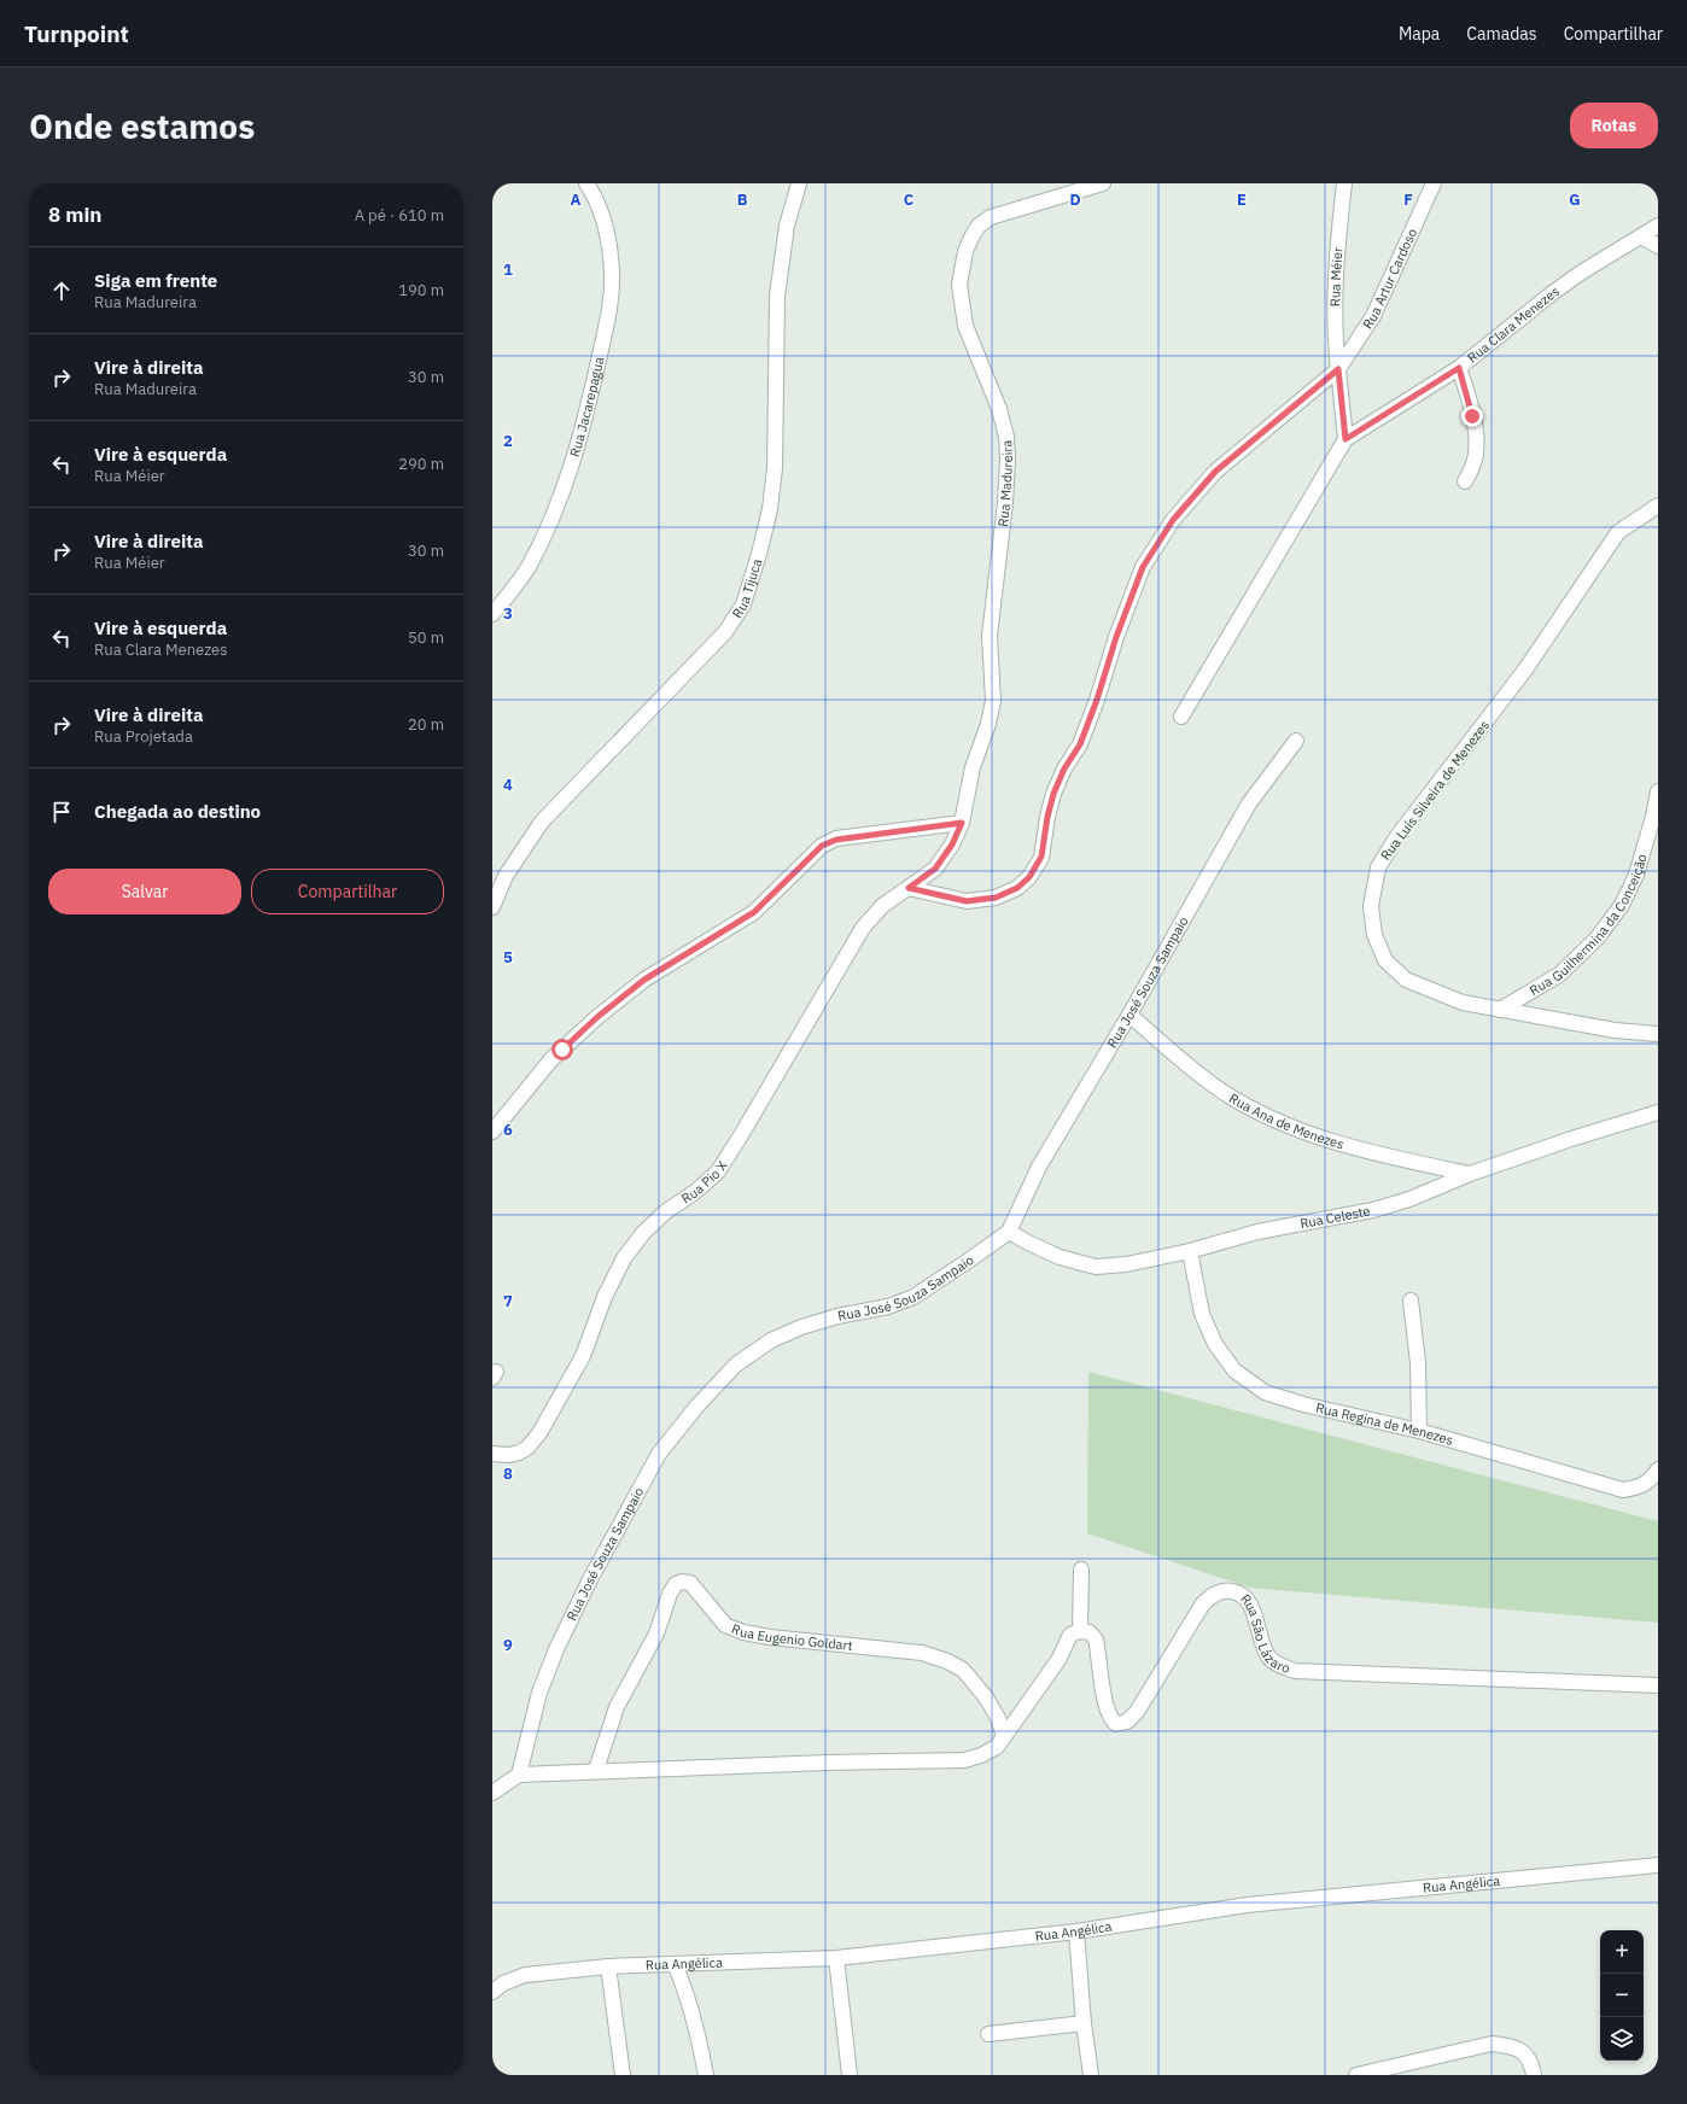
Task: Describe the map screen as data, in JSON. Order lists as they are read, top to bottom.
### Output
{
  "streets": {
    "street": [
      "Rua Méier",
      "Rua Artur Cardoso",
      "Rua Clara Menezes",
      "Rua Jacarepagua",
      "Rua Madureira",
      "Rua Tijuca",
      "Rua Luís Silveira de Menezes",
      "Rua Guilhermina da Conceição",
      "Rua José Souza Sampaio",
      "Rua Ana de Menezes",
      "Rua Pio X",
      "Rua Celeste",
      "Rua Regina de Menezes",
      "Rua São Lázaro",
      "Rua Eugenio Goldart",
      "Rua Angélica"
    ]
  },
  "crossings": [
    ["Rua Méier", "Rua Artur Cardoso"],
    ["Rua Méier", "Rua Clara Menezes"],
    ["Rua Madureira", "Rua Pio X"],
    ["Rua Luís Silveira de Menezes", "Rua Guilhermina da Conceição"],
    ["Rua José Souza Sampaio", "Rua Ana de Menezes"],
    ["Rua José Souza Sampaio", "Rua Celeste"],
    ["Rua Ana de Menezes", "Rua Celeste"],
    ["Rua Celeste", "Rua Regina de Menezes"]
  ],
  "page": {
    "header": "Turnpoint",
    "nav": ["Mapa", "Camadas", "Compartilhar"],
    "buttons": [
      "Rotas",
      ["Salvar", "Compartilhar"]
    ],
    "title": "Onde estamos",
    "heading": ["8 min", "A pé · 610 m"],
    "list": [
      ["Siga em frente", "Rua Madureira", "190 m"],
      ["Vire à direita", "Rua Madureira", "30 m"],
      ["Vire à esquerda", "Rua Méier", "290 m"],
      ["Vire à direita", "Rua Méier", "30 m"],
      ["Vire à esquerda", "Rua Clara Menezes", "50 m"],
      ["Vire à direita", "Rua Projetada", "20 m"],
      "Chegada ao destino"
    ],
    "map_buttons": ["+", "−"]
  },
  "grid": {
    "columns": [
      "A",
      "B",
      "C",
      "D",
      "E",
      "F",
      "G"
    ],
    "rows": [
      "1",
      "2",
      "3",
      "4",
      "5",
      "6",
      "7",
      "8",
      "9"
    ]
  }
}
